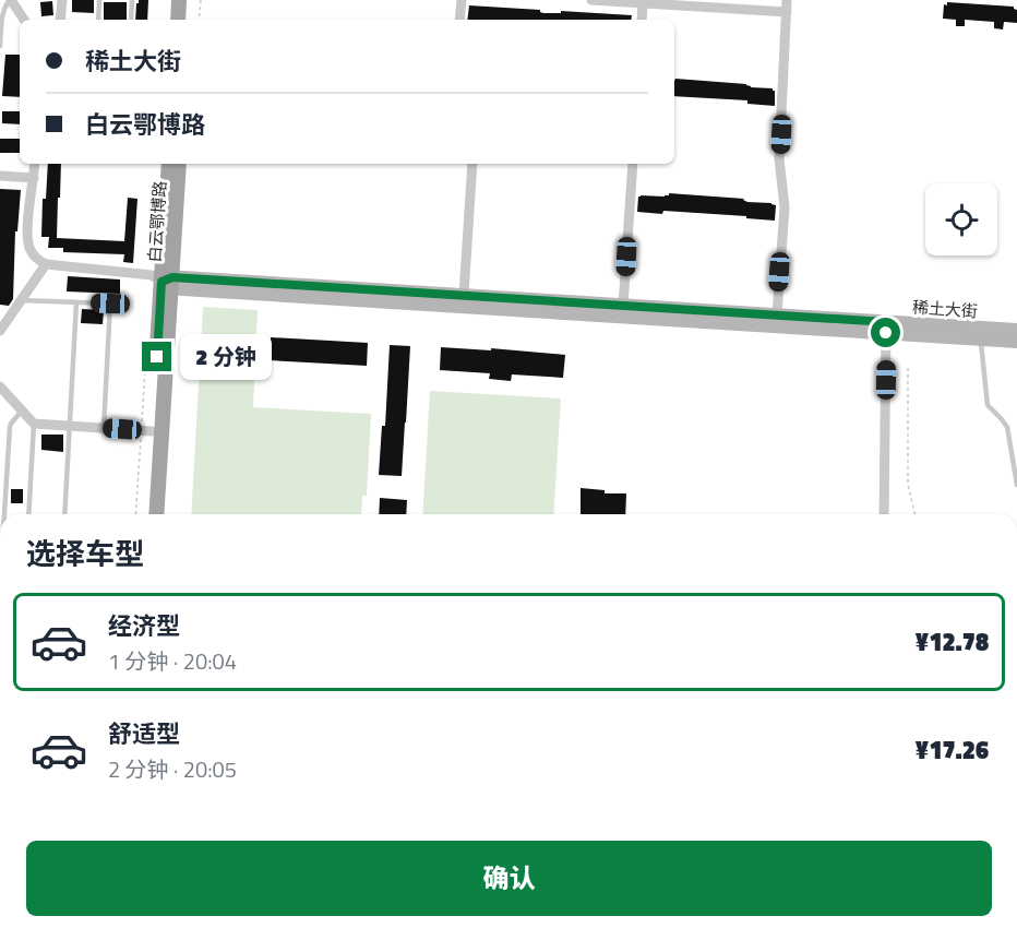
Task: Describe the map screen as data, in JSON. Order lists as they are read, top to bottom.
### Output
{
  "streets": {
    "main road": ["白云鄂博路", "稀土大街"]
  },
  "crossings": [
    ["白云鄂博路", "稀土大街"]
  ],
  "page": {
    "banner": ["稀土大街", "白云鄂博路"],
    "bubble": "2 分钟",
    "heading": "选择车型",
    "list": [
      {
        "name": "经济型",
        "note": "1 分钟 · 20:04",
        "value": "¥12.78"
      },
      {
        "name": "舒适型",
        "note": "2 分钟 · 20:05",
        "value": "¥17.26"
      }
    ],
    "buttons": "确认"
  }
}
